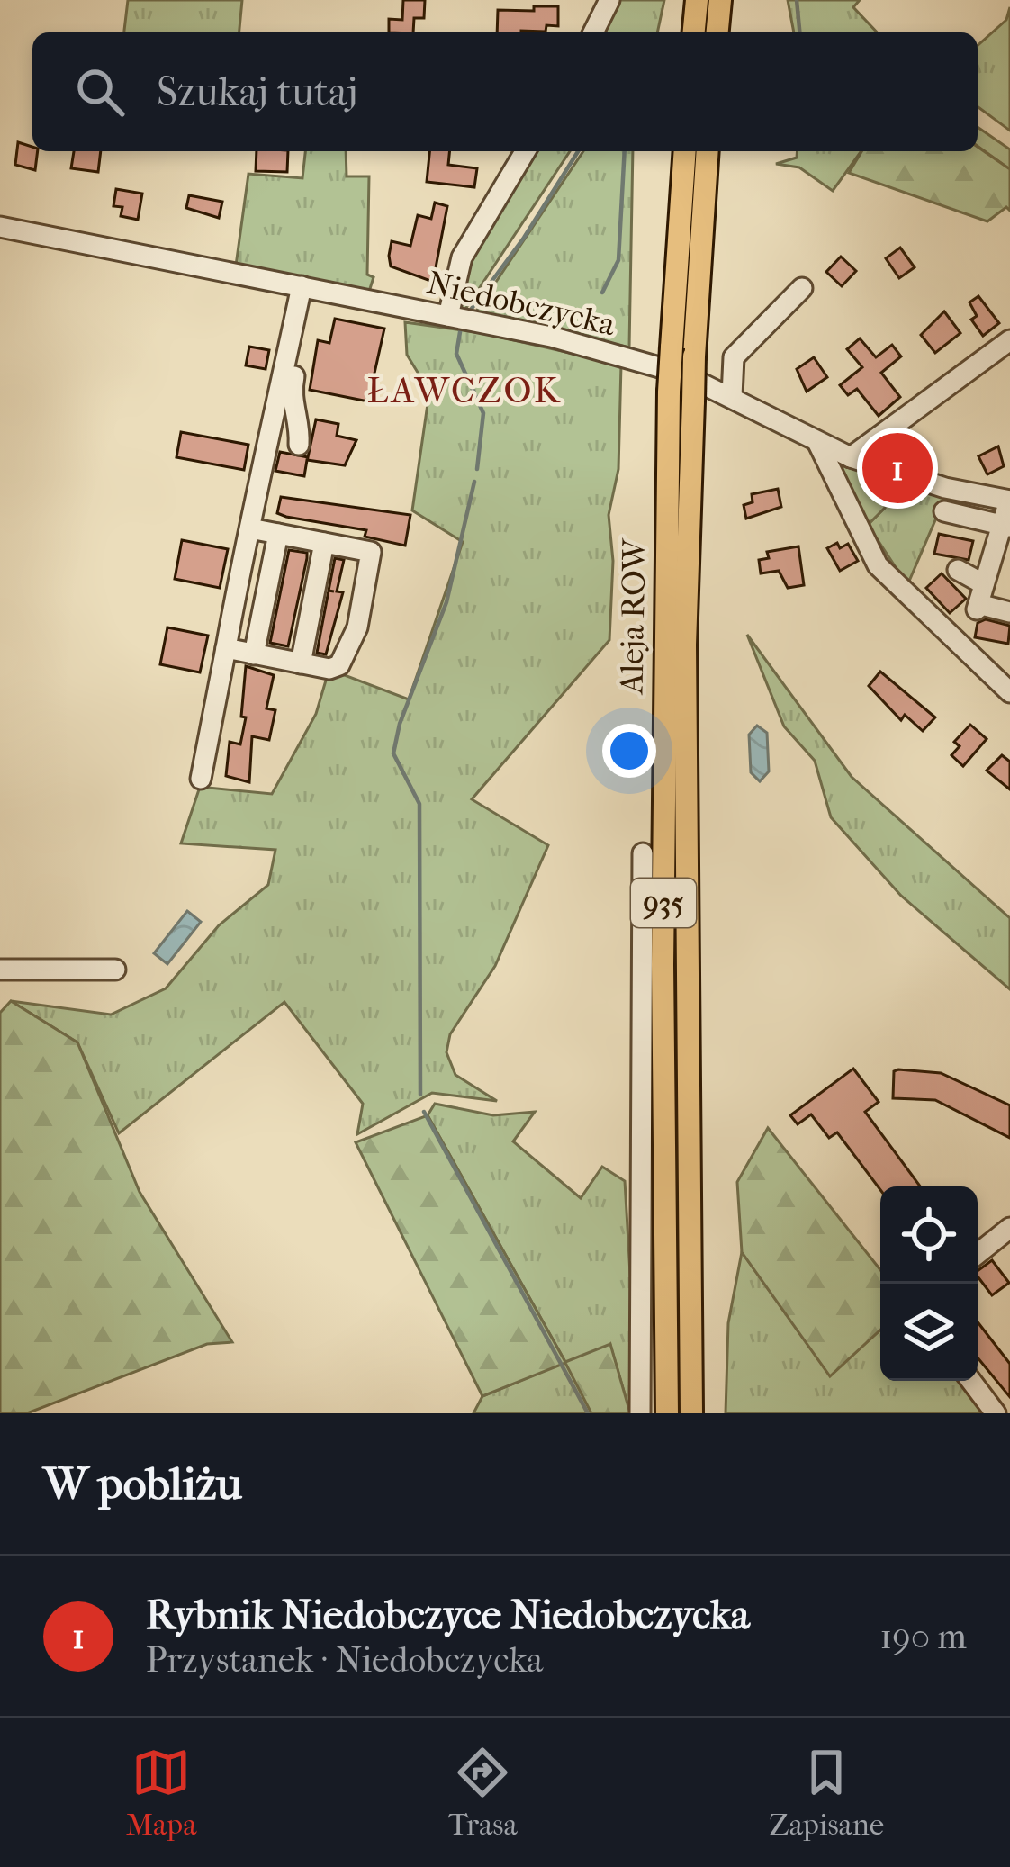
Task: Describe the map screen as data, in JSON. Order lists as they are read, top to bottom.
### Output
{
  "streets": {
    "main road": ["Aleja ROW", "935"],
    "street": ["Niedobczycka"]
  },
  "districts": ["ŁAWCZOK"],
  "page": {
    "search": "Szukaj tutaj",
    "pins": "1",
    "heading": "W pobliżu",
    "list": [
      {
        "mark": "1",
        "name": "Rybnik Niedobczyce Niedobczycka",
        "note": "Przystanek · Niedobczycka",
        "value": "190 m"
      }
    ],
    "nav": ["Mapa", "Trasa", "Zapisane"]
  }
}
